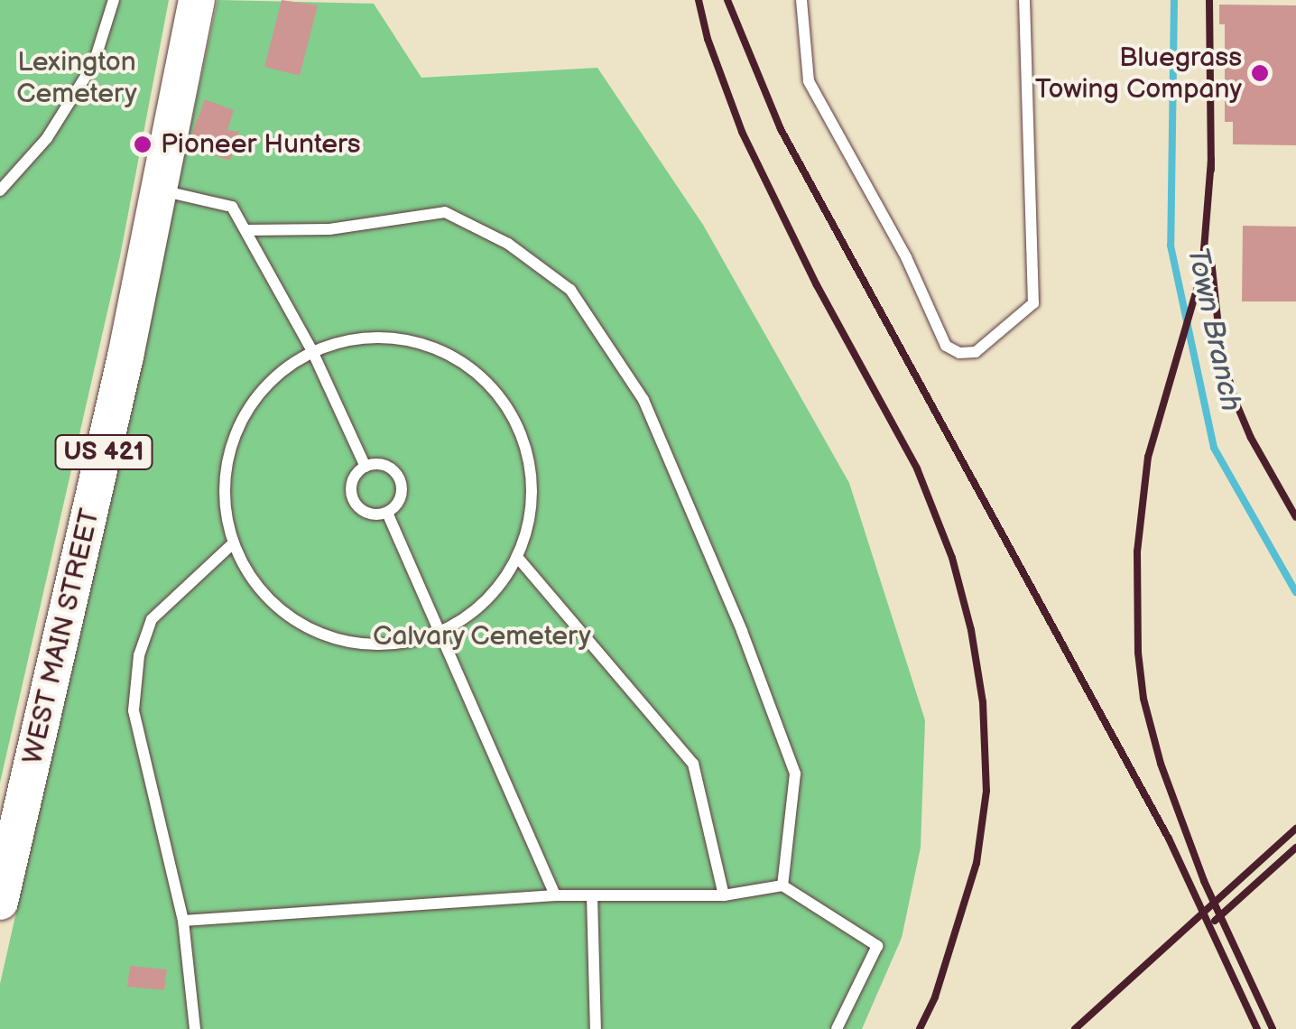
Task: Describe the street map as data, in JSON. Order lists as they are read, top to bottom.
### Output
{
  "streets": {
    "main road": ["US 421", "WEST MAIN STREET"]
  },
  "water": ["Town Branch"],
  "parks": ["Lexington Cemetery", "Calvary Cemetery"],
  "places": ["Bluegrass Towing Company", "Pioneer Hunters"]
}
